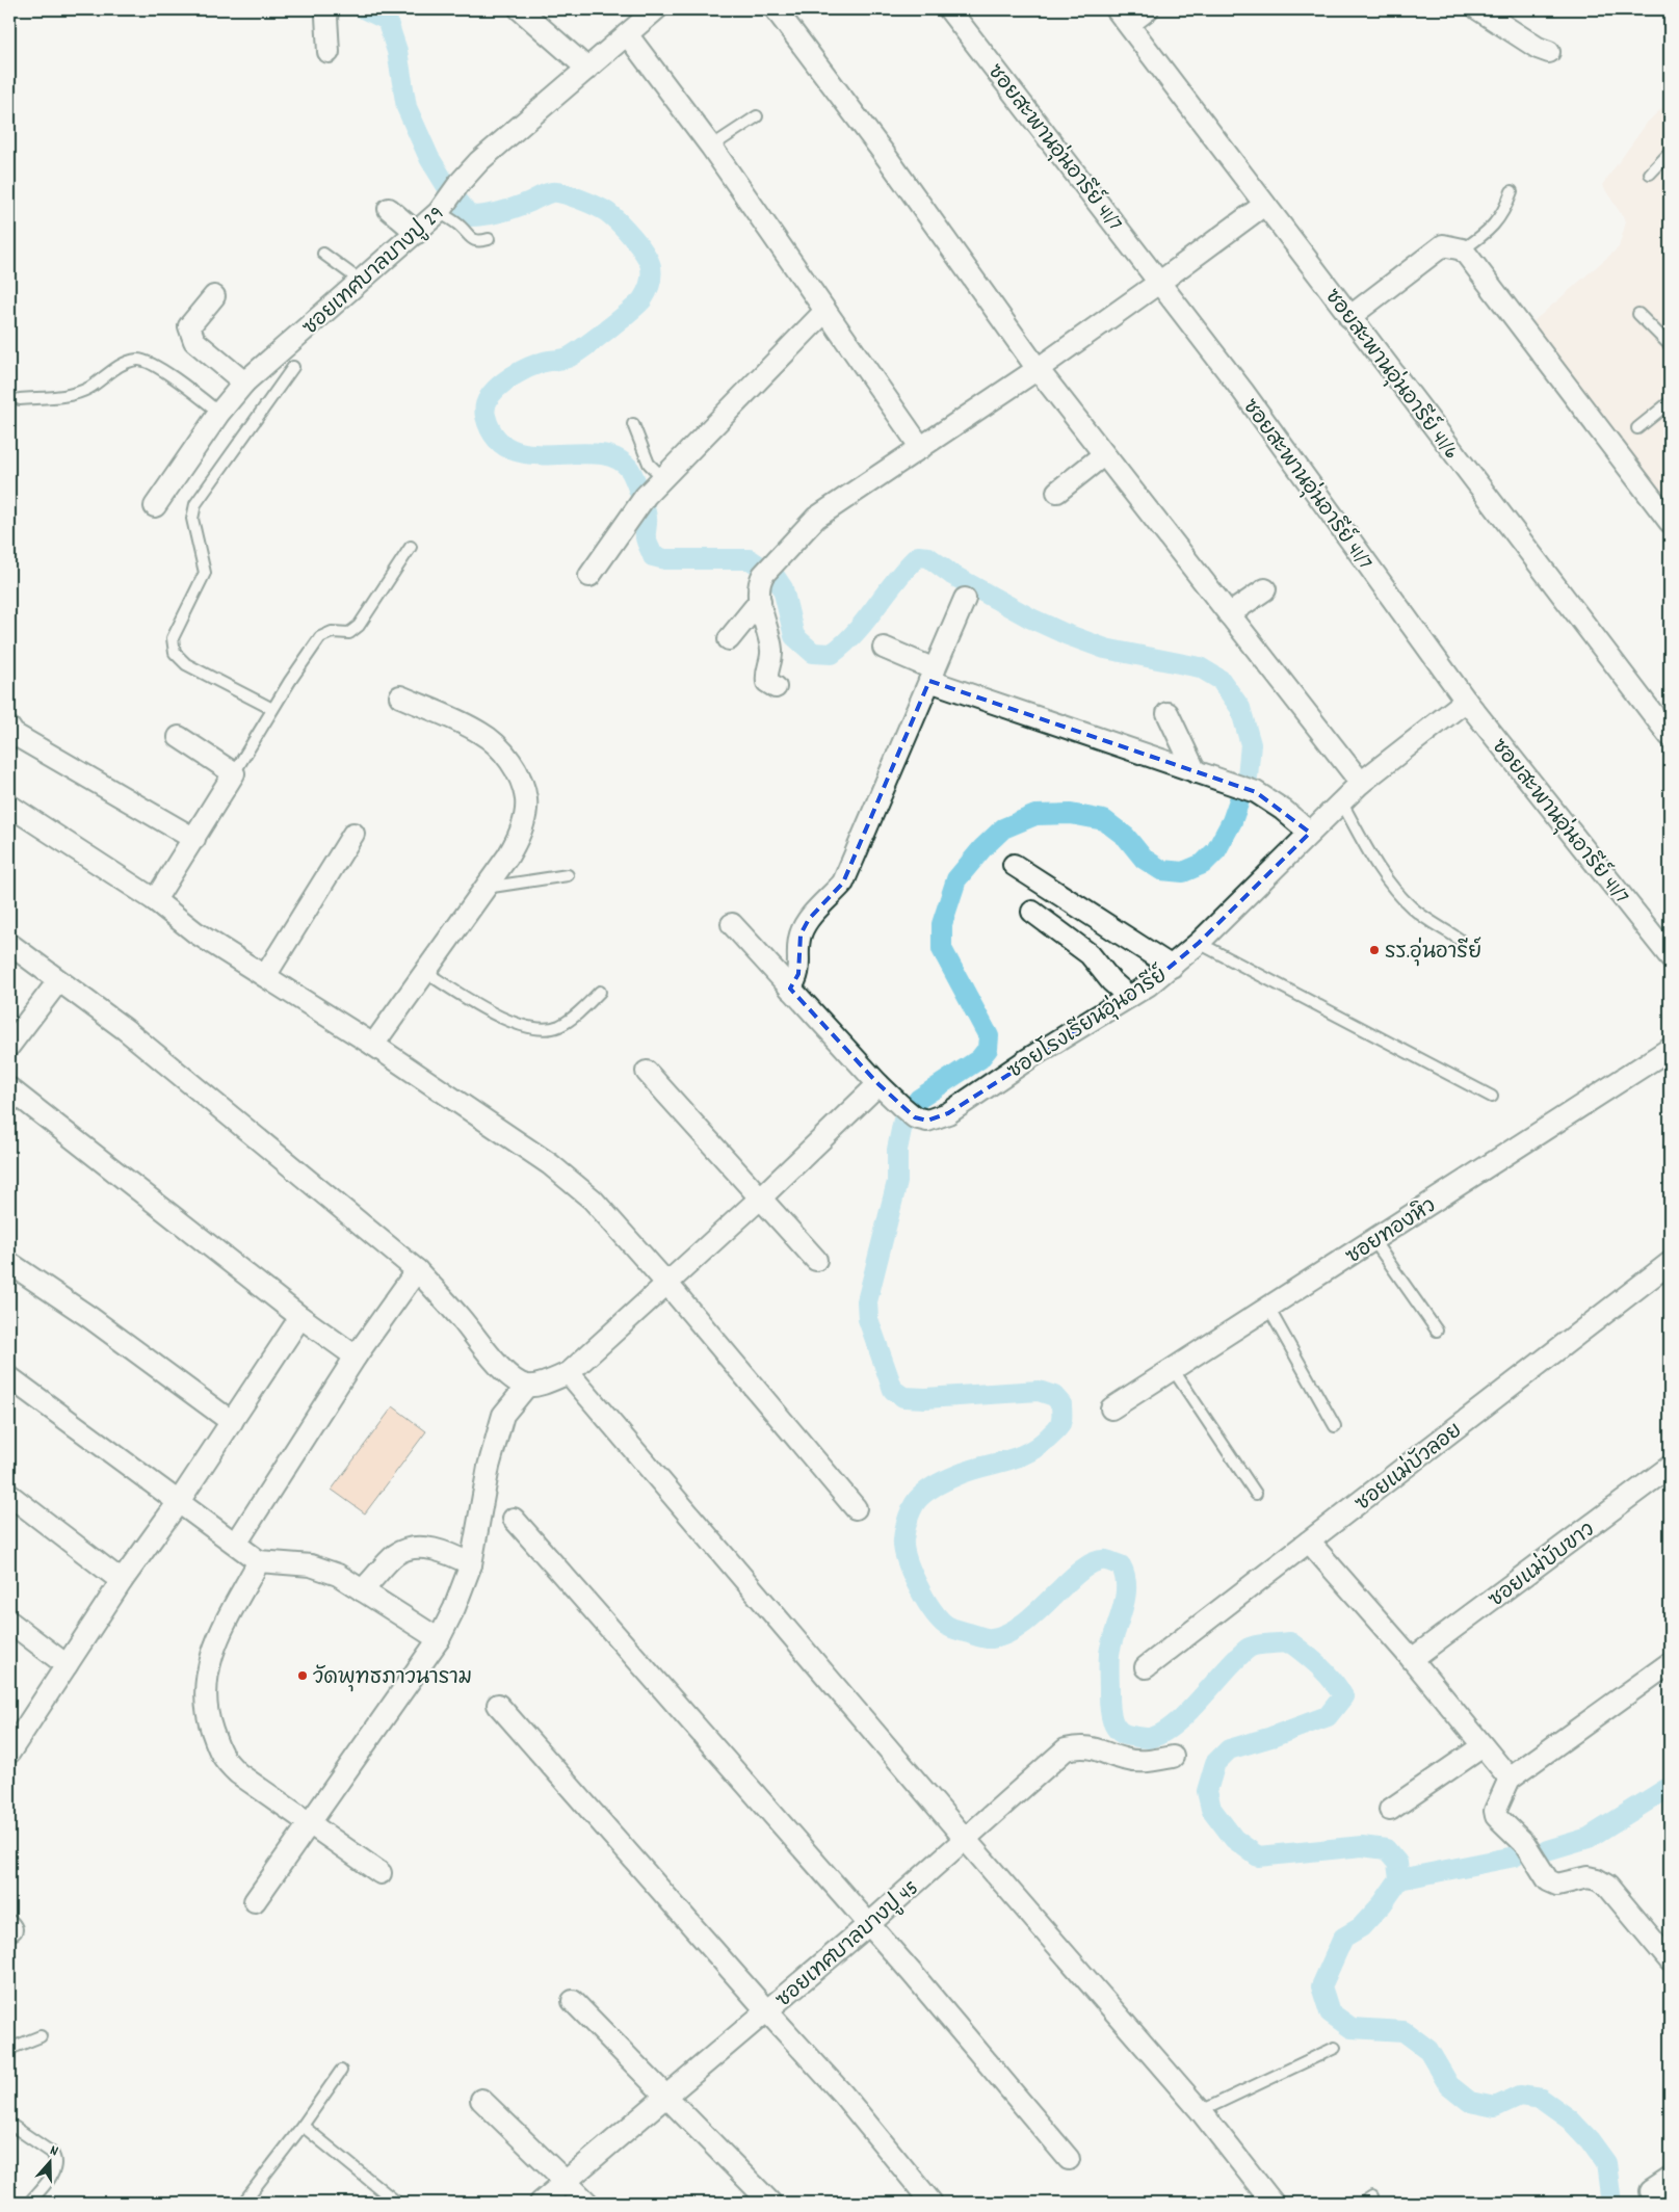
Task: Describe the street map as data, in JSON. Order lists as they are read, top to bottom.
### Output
{
  "streets": {
    "street": [
      "ซอยสะพานอุ่นอารีย์ 41/7",
      "ซอยเทศบาลบางปู 29",
      "ซอยสะพานอุ่นอารีย์ 41/6",
      "ซอยโรงเรียนอุ่นอารีย์",
      "ซอยทองหิว",
      "ซอยแม่บัวลอย",
      "ซอยแม่บับขาว",
      "ซอยเทศบาลบางปู 45"
    ]
  },
  "crossings": [
    ["ซอยสะพานอุ่นอารีย์ 41/7", "ซอยโรงเรียนอุ่นอารีย์"]
  ],
  "places": ["รร.อุ่นอารีย์", "วัดพุทธภาวนาราม"],
  "north": "top"
}
